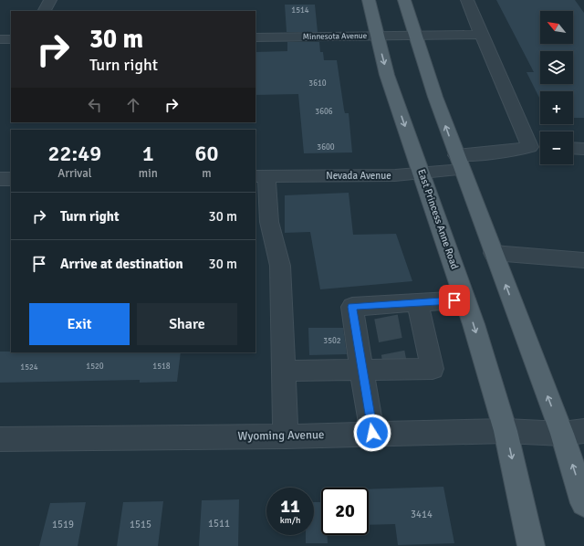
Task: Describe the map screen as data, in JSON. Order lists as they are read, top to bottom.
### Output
{
  "streets": {
    "main road": ["East Princess Anne Road"],
    "street": ["Minnesota Avenue", "Nevada Avenue", "Wyoming Avenue"]
  },
  "crossings": [
    ["Minnesota Avenue", "East Princess Anne Road"],
    ["Nevada Avenue", "East Princess Anne Road"],
    ["East Princess Anne Road", "Wyoming Avenue"]
  ],
  "house_numbers": [
    "1514",
    "3610",
    "3606",
    "3600",
    "3502",
    "1520",
    "1518",
    "1524",
    "3414",
    "1511",
    "1519",
    "1515"
  ],
  "north": "top left",
  "page": {
    "map_buttons": ["+", "−"],
    "turn": ["30 m", "Turn right"],
    "eta": [
      "22:49",
      "Arrival",
      "1",
      "min",
      "60",
      "m"
    ],
    "list": [
      {
        "name": "Turn right",
        "value": "30 m"
      },
      {
        "name": "Arrive at destination",
        "value": "30 m"
      }
    ],
    "buttons": ["Exit", "Share"],
    "speed": "11 km/h",
    "limit": "20"
  }
}
